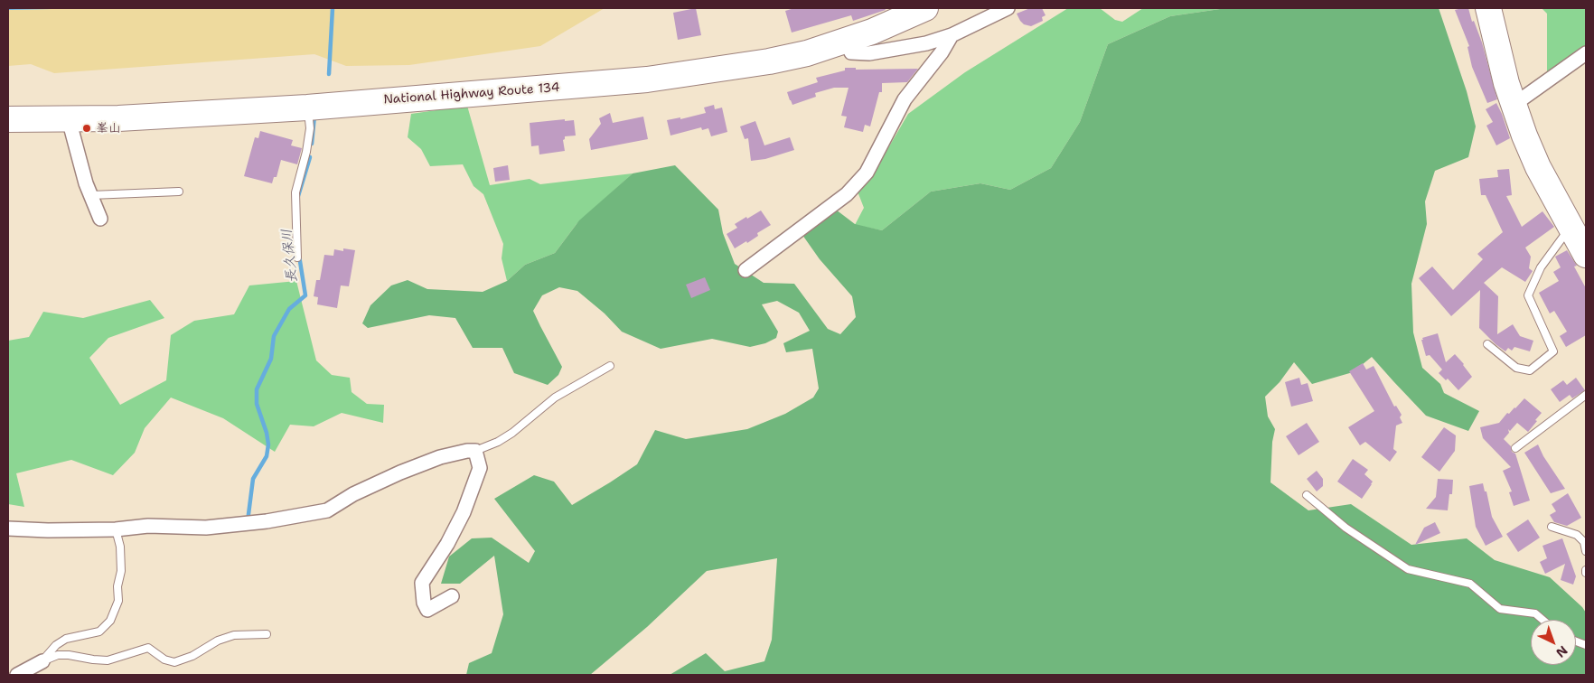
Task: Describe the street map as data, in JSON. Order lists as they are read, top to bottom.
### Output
{
  "streets": {
    "highway": ["National Highway Route 134"]
  },
  "water": ["長久保川"],
  "places": ["峯山"],
  "north": "bottom right"
}
